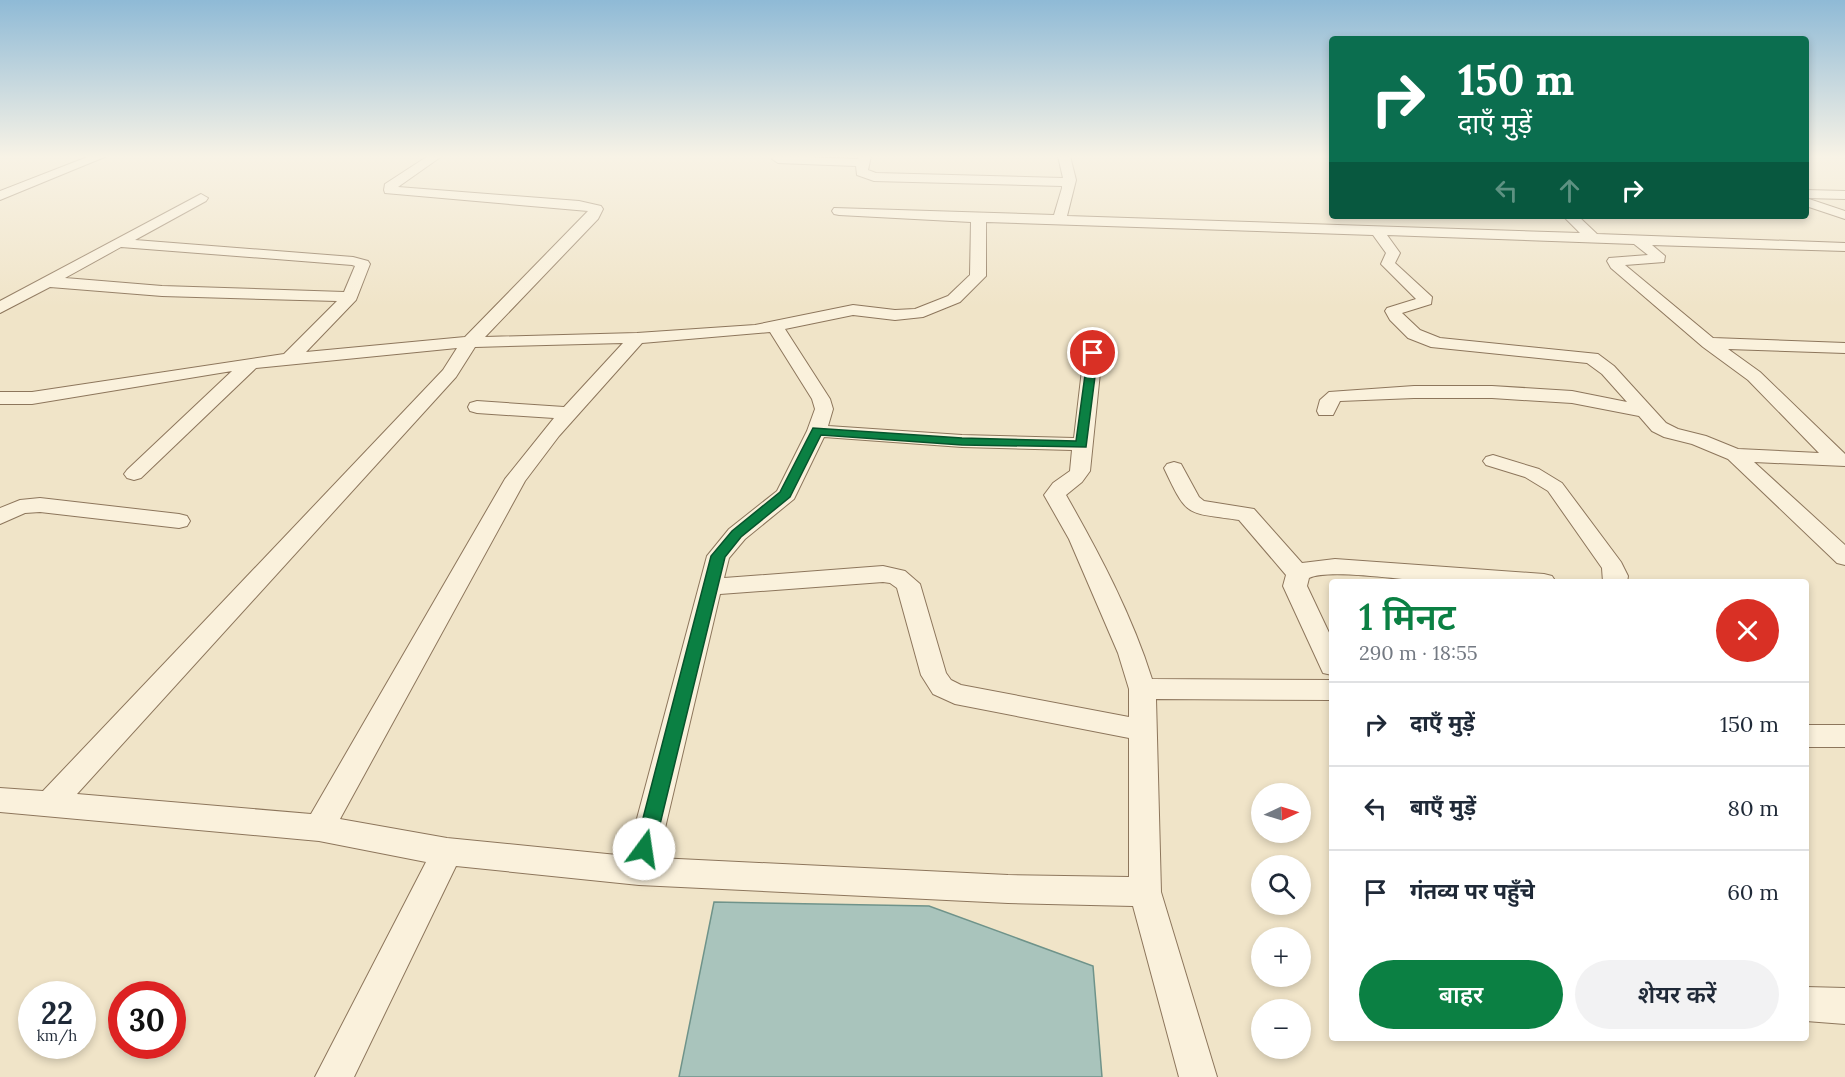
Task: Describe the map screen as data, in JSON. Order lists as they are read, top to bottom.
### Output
{
  "north": "right",
  "page": {
    "turn": ["150 m", "दाएँ मुड़ें"],
    "heading": ["1 मिनट", "290 m · 18:55"],
    "list": [
      {
        "name": "दाएँ मुड़ें",
        "value": "150 m"
      },
      {
        "name": "बाएँ मुड़ें",
        "value": "80 m"
      },
      {
        "name": "गंतव्य पर पहुँचे",
        "value": "60 m"
      }
    ],
    "map_buttons": ["+", "−"],
    "buttons": ["बाहर", "शेयर करें"],
    "speed": "22 km/h",
    "limit": "30"
  }
}
